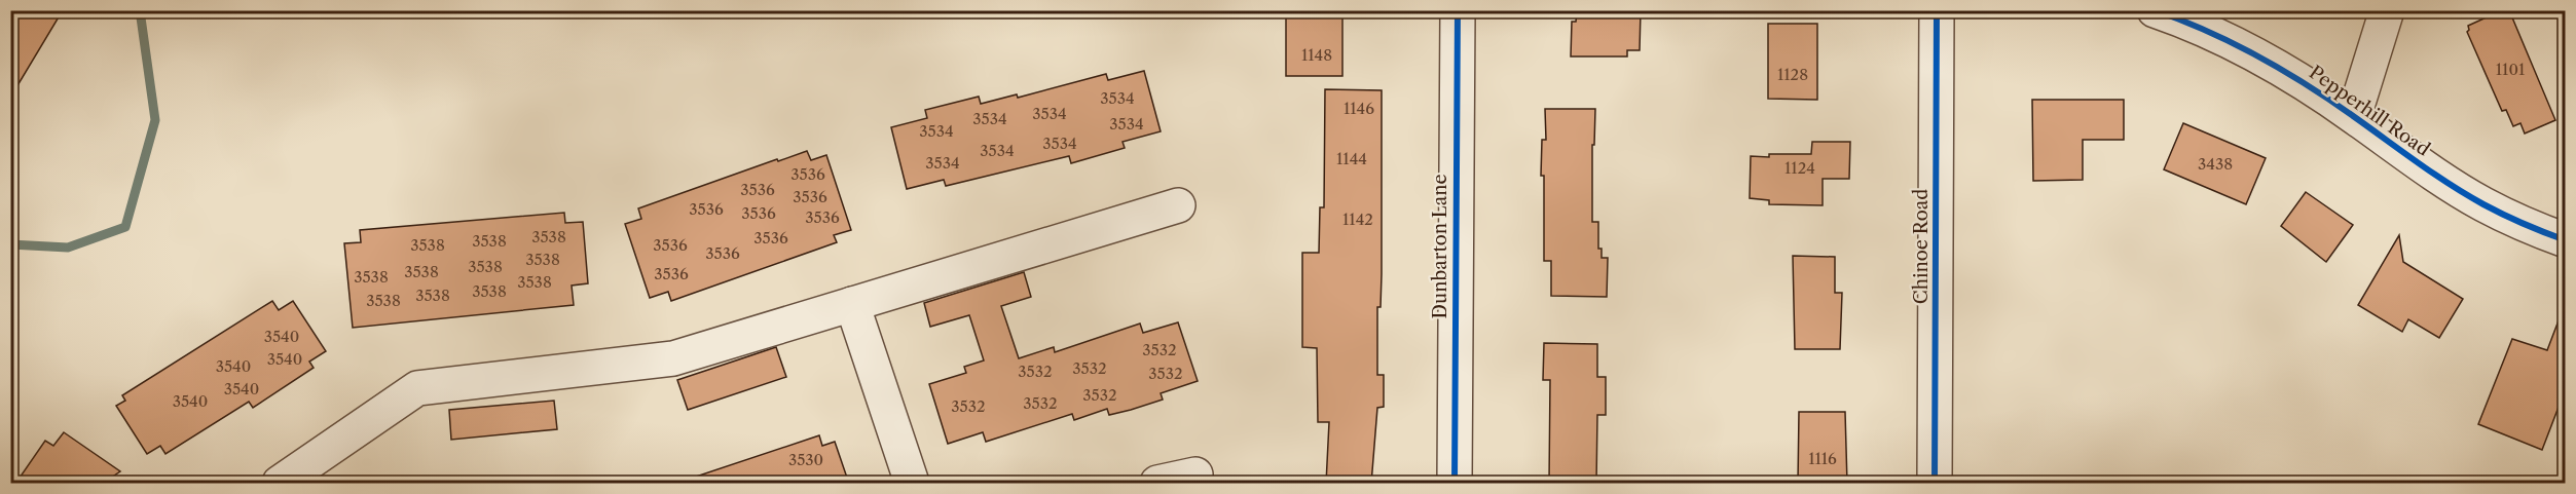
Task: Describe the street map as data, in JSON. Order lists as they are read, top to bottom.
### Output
{
  "streets": {
    "street": ["Pepperhill Road", "Dunbarton Lane", "Chinoe Road"]
  },
  "house_numbers": [
    "1148",
    "1101",
    "1128",
    "3534",
    "1146",
    "3534",
    "3534",
    "3534",
    "3534",
    "3534",
    "3534",
    "1144",
    "3534",
    "3438",
    "1124",
    "3536",
    "3536",
    "3536",
    "3536",
    "3536",
    "3536",
    "1142",
    "3538",
    "3536",
    "3538",
    "3538",
    "3536",
    "3536",
    "3538",
    "3538",
    "3538",
    "3536",
    "3538",
    "3538",
    "3538",
    "3538",
    "3538",
    "3540",
    "3532",
    "3540",
    "3540",
    "3532",
    "3532",
    "3532",
    "3540",
    "3532",
    "3540",
    "3532",
    "3532",
    "1116",
    "3530"
  ]
}
